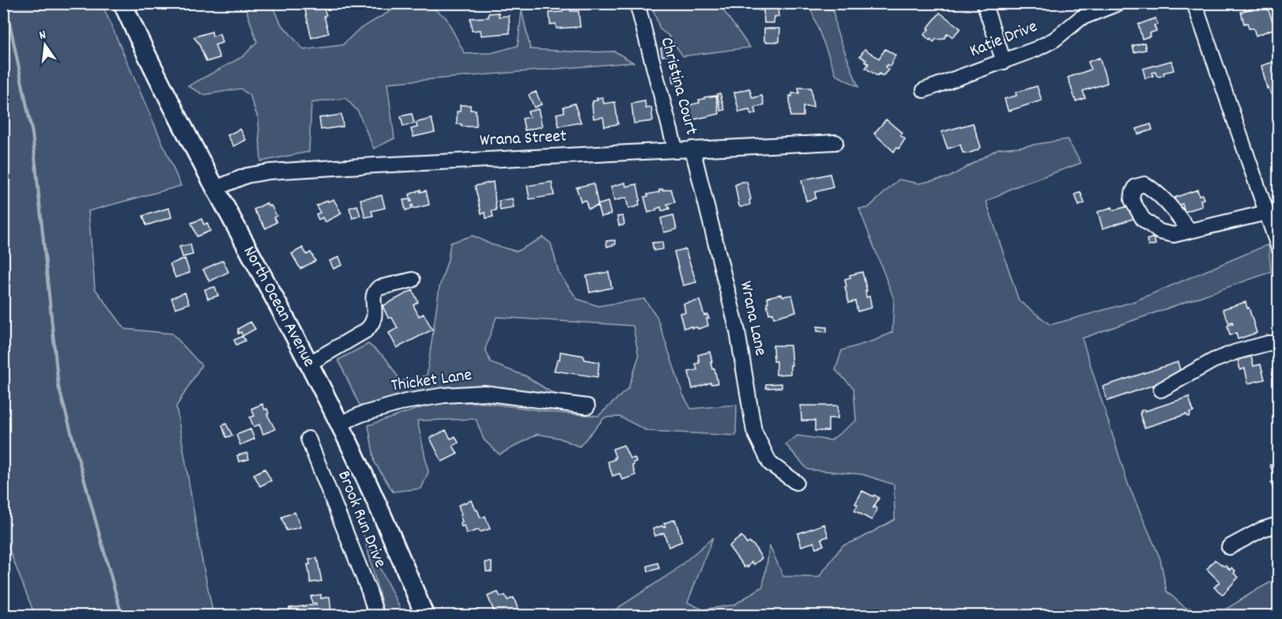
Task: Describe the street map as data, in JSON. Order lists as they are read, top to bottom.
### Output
{
  "streets": {
    "main road": ["North Ocean Avenue"],
    "street": [
      "Katie Drive",
      "Christina Court",
      "Wrana Street",
      "Wrana Lane",
      "Thicket Lane",
      "Brook Run Drive"
    ]
  },
  "crossings": [
    ["Christina Court", "Wrana Street"],
    ["Wrana Street", "North Ocean Avenue"],
    ["Wrana Street", "Wrana Lane"],
    ["North Ocean Avenue", "Thicket Lane"]
  ],
  "north": "top"
}
